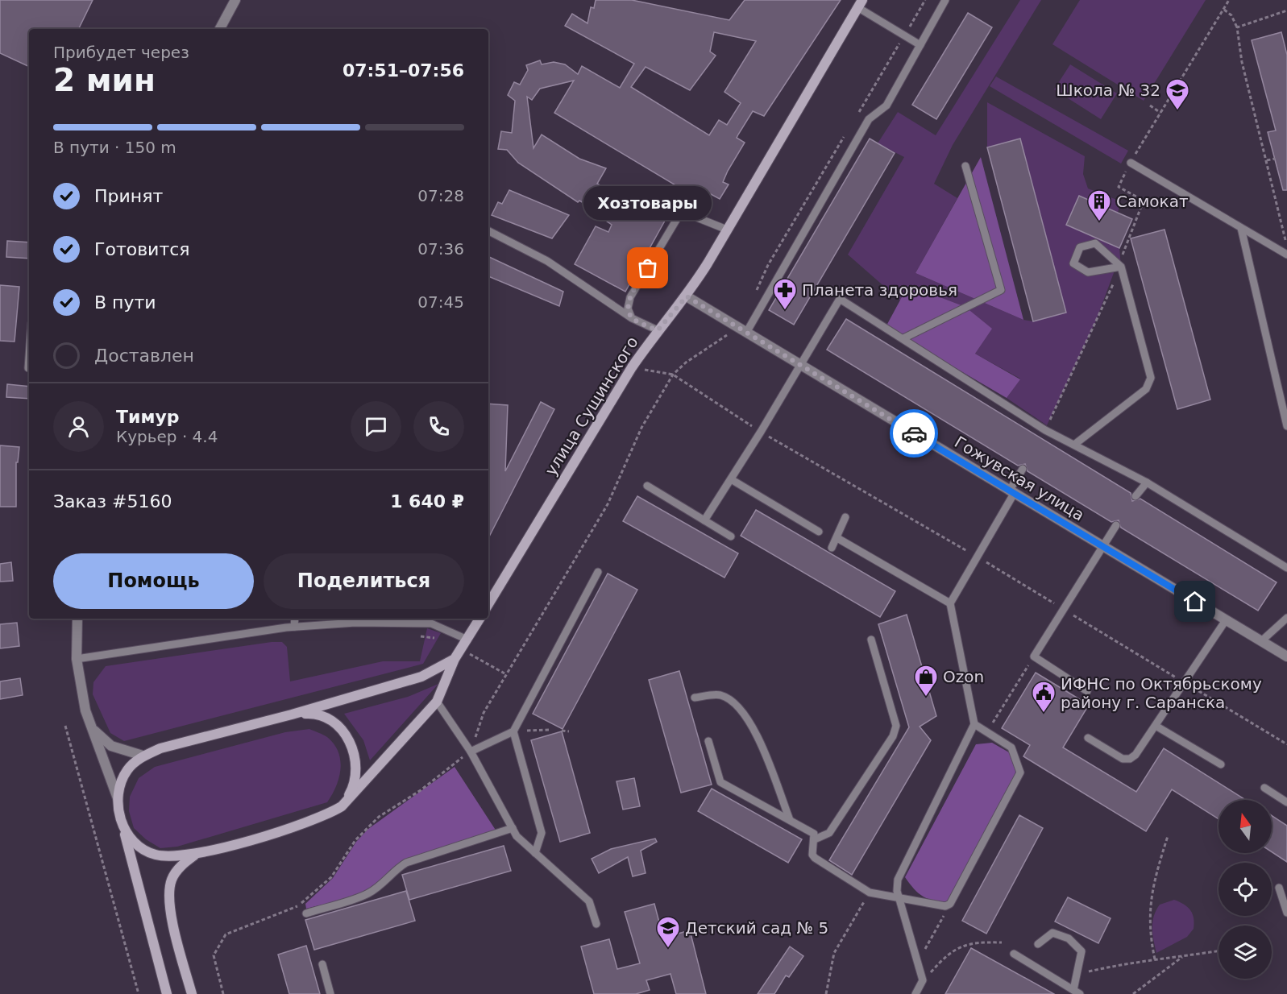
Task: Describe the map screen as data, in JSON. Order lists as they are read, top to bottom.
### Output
{
  "streets": {
    "street": ["улица Сущинского", "Гожувская улица"]
  },
  "crossings": [
    ["улица Сущинского", "Гожувская улица"]
  ],
  "places": {
    "school or university": ["Школа № 32", "Детский сад № 5"],
    "building": ["Самокат"],
    "other": ["Хозтовары"],
    "pharmacy": ["Планета здоровья"],
    "shop": ["Ozon"],
    "public building": ["ИФНС по Октябрьскому району г. Саранска"]
  },
  "north": "top",
  "page": {
    "heading": ["2 мин", "Прибудет через", "07:51–07:56"],
    "panel": [
      "Тимур",
      "Курьер · 4.4",
      "Заказ #5160",
      "1 640 ₽"
    ],
    "bar": "В пути · 150 m",
    "list": [
      ["Принят", "07:28"],
      ["Готовится", "07:36"],
      ["В пути", "07:45"],
      "Доставлен"
    ],
    "bubble": "Хозтовары",
    "buttons": ["Помощь", "Поделиться"]
  }
}
